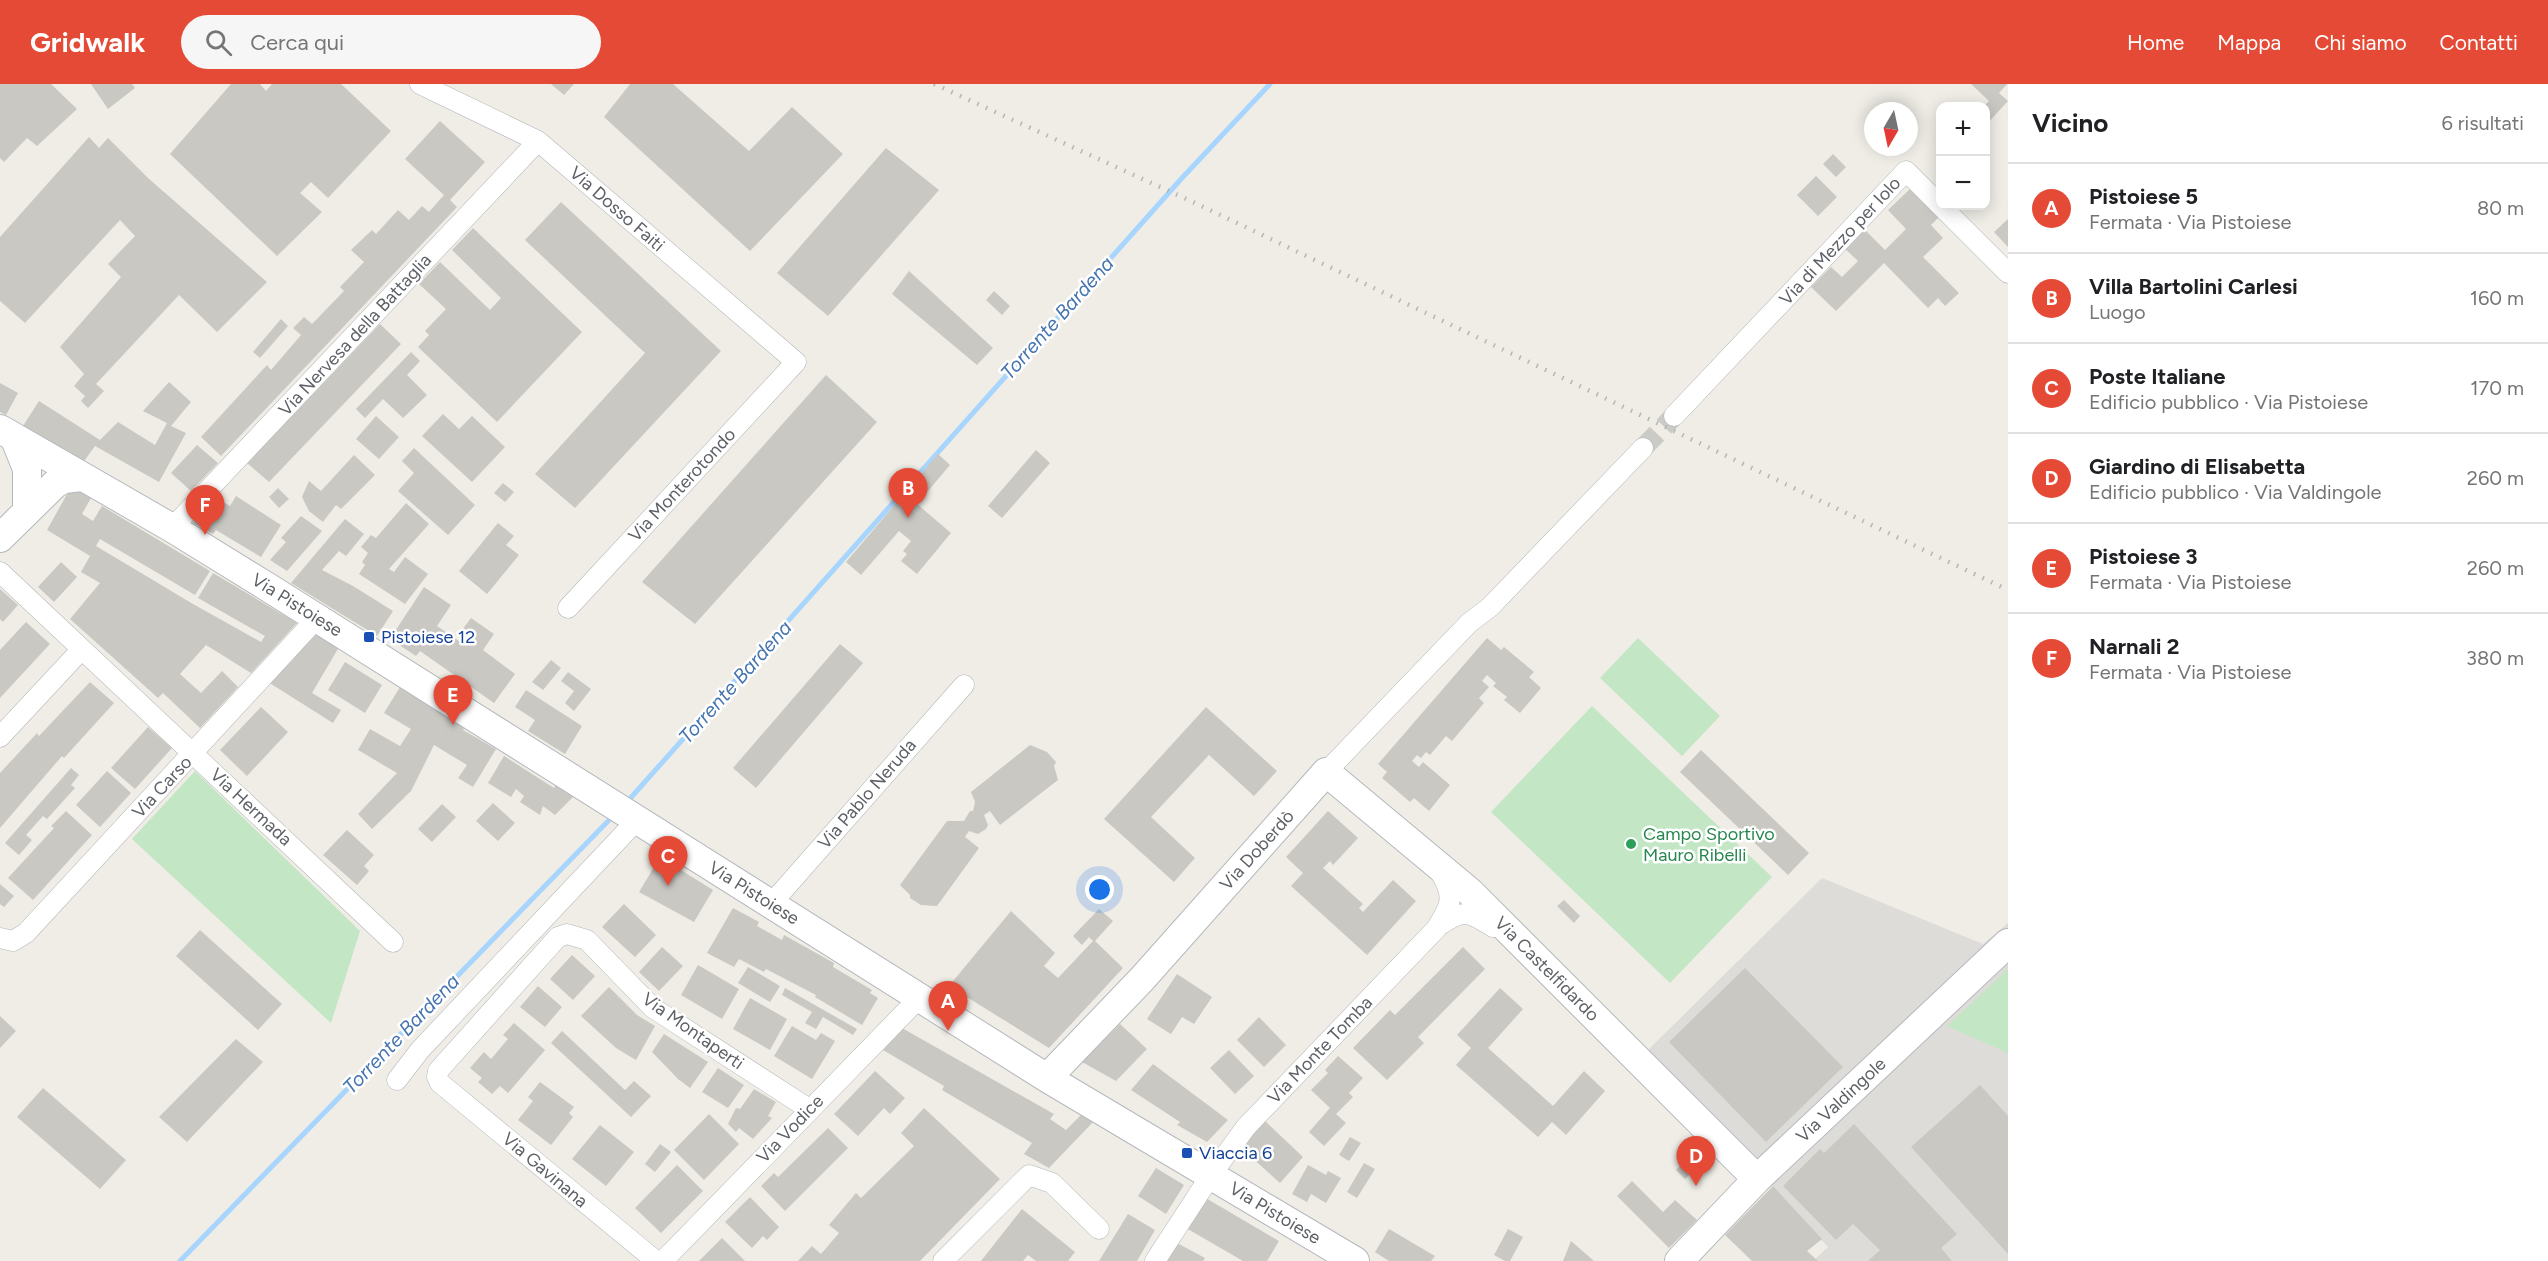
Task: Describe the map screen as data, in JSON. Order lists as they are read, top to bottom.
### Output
{
  "streets": {
    "street": [
      "Via Dosso Faiti",
      "Via di Mezzo per Iolo",
      "Via Nervesa della Battaglia",
      "Via Monterotondo",
      "Via Pistoiese",
      "Via Carso",
      "Via Pablo Neruda",
      "Via Hermada",
      "Via Doberdò",
      "Via Castelfidardo",
      "Via Montaperti",
      "Via Monte Tomba",
      "Via Valdingole",
      "Via Vodice",
      "Via Gavinana"
    ]
  },
  "crossings": [
    ["Via Dosso Faiti", "Via Nervesa della Battaglia"],
    ["Via Dosso Faiti", "Via Monterotondo"],
    ["Via Nervesa della Battaglia", "Via Pistoiese"],
    ["Via Pistoiese", "Via Carso"],
    ["Via Pistoiese", "Via Pablo Neruda"],
    ["Via Pistoiese", "Via Doberdò"],
    ["Via Pistoiese", "Via Monte Tomba"],
    ["Via Pistoiese", "Via Vodice"],
    ["Via Carso", "Via Hermada"],
    ["Via Doberdò", "Via Castelfidardo"],
    ["Via Castelfidardo", "Via Monte Tomba"],
    ["Via Castelfidardo", "Via Valdingole"],
    ["Via Montaperti", "Via Vodice"],
    ["Via Montaperti", "Via Gavinana"]
  ],
  "water": ["Torrente Bardena"],
  "places": {
    "transit": ["Pistoiese 12", "Viaccia 6"],
    "other": ["Campo Sportivo Mauro Ribelli"]
  },
  "north": "bottom",
  "page": {
    "header": "Gridwalk",
    "search": "Cerca qui",
    "nav": [
      "Home",
      "Mappa",
      "Chi siamo",
      "Contatti"
    ],
    "heading": ["Vicino", "6 risultati"],
    "map_buttons": ["+", "−"],
    "list": [
      {
        "mark": "A",
        "name": "Pistoiese 5",
        "note": "Fermata · Via Pistoiese",
        "value": "80 m"
      },
      {
        "mark": "B",
        "name": "Villa Bartolini Carlesi",
        "note": "Luogo",
        "value": "160 m"
      },
      {
        "mark": "C",
        "name": "Poste Italiane",
        "note": "Edificio pubblico · Via Pistoiese",
        "value": "170 m"
      },
      {
        "mark": "D",
        "name": "Giardino di Elisabetta",
        "note": "Edificio pubblico · Via Valdingole",
        "value": "260 m"
      },
      {
        "mark": "E",
        "name": "Pistoiese 3",
        "note": "Fermata · Via Pistoiese",
        "value": "260 m"
      },
      {
        "mark": "F",
        "name": "Narnali 2",
        "note": "Fermata · Via Pistoiese",
        "value": "380 m"
      }
    ],
    "pins": [
      "B",
      "F",
      "E",
      "C",
      "A",
      "D"
    ]
  }
}
